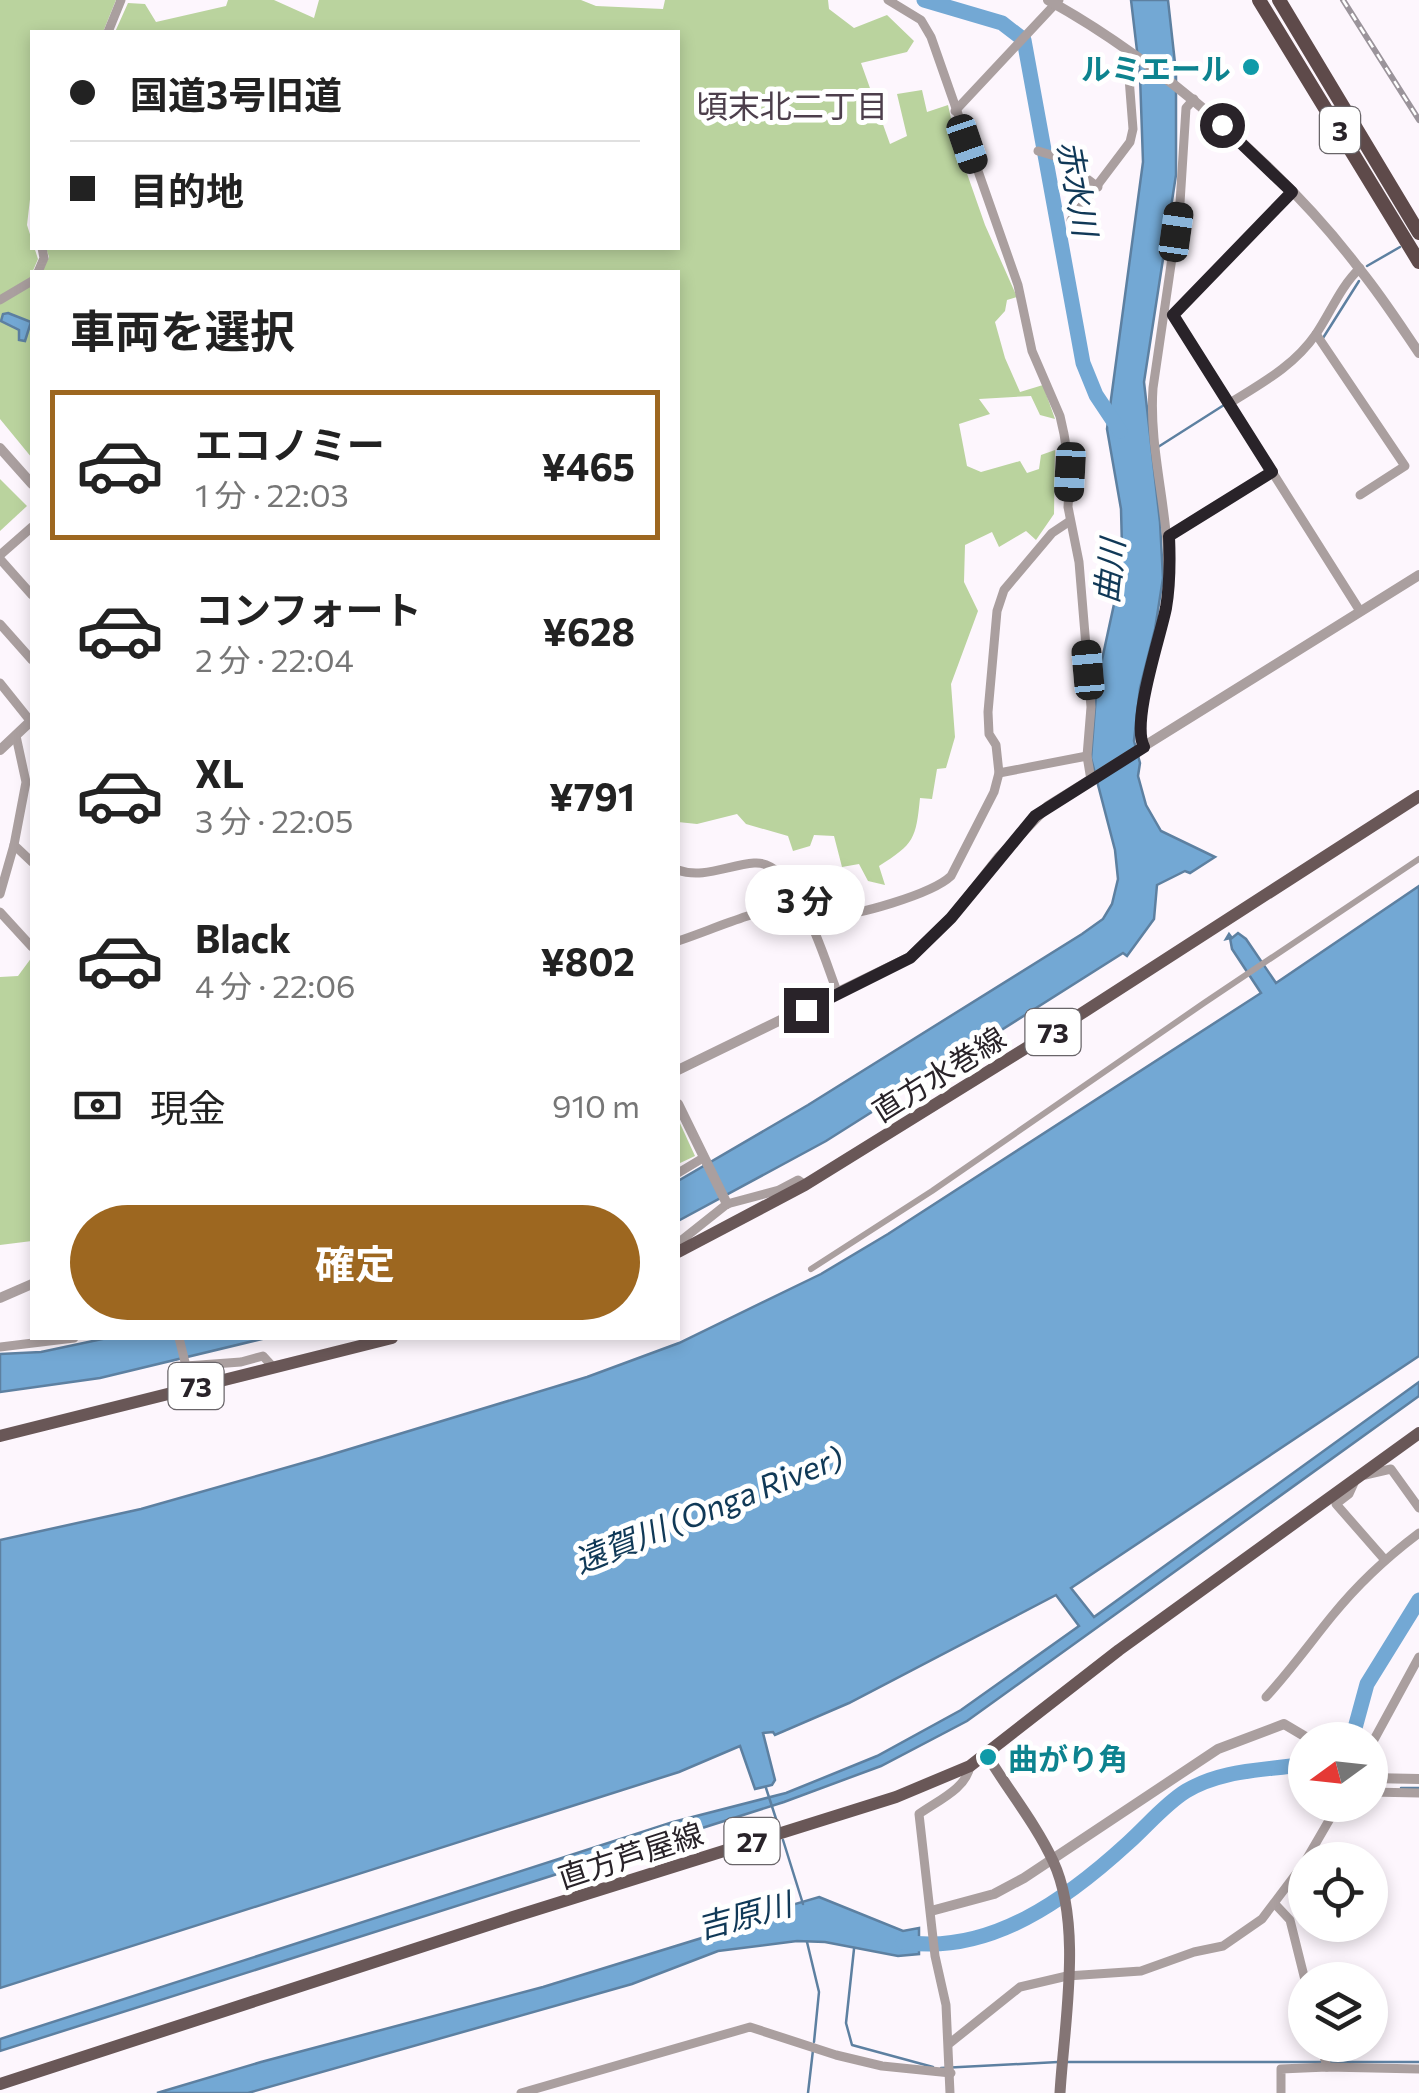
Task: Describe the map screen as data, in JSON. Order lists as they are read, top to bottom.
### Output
{
  "streets": {
    "highway": ["3"],
    "main road": [
      "73",
      "直方水巻線",
      "27",
      "直方芦屋線"
    ]
  },
  "districts": ["頃末北二丁目"],
  "water": [
    "赤水川",
    "曲川",
    "遠賀川 (Onga River)",
    "吉原川"
  ],
  "places": ["ルミエール", "曲がり角"],
  "north": "left",
  "page": {
    "banner": ["国道3号旧道", "目的地"],
    "heading": "車両を選択",
    "list": [
      {
        "name": "エコノミー",
        "note": "1 分 · 22:03",
        "value": "¥465"
      },
      {
        "name": "コンフォート",
        "note": "2 分 · 22:04",
        "value": "¥628"
      },
      {
        "name": "XL",
        "note": "3 分 · 22:05",
        "value": "¥791"
      },
      {
        "name": "Black",
        "note": "4 分 · 22:06",
        "value": "¥802"
      }
    ],
    "bubble": "3 分",
    "pay": ["現金", "910 m"],
    "buttons": "確定"
  }
}
